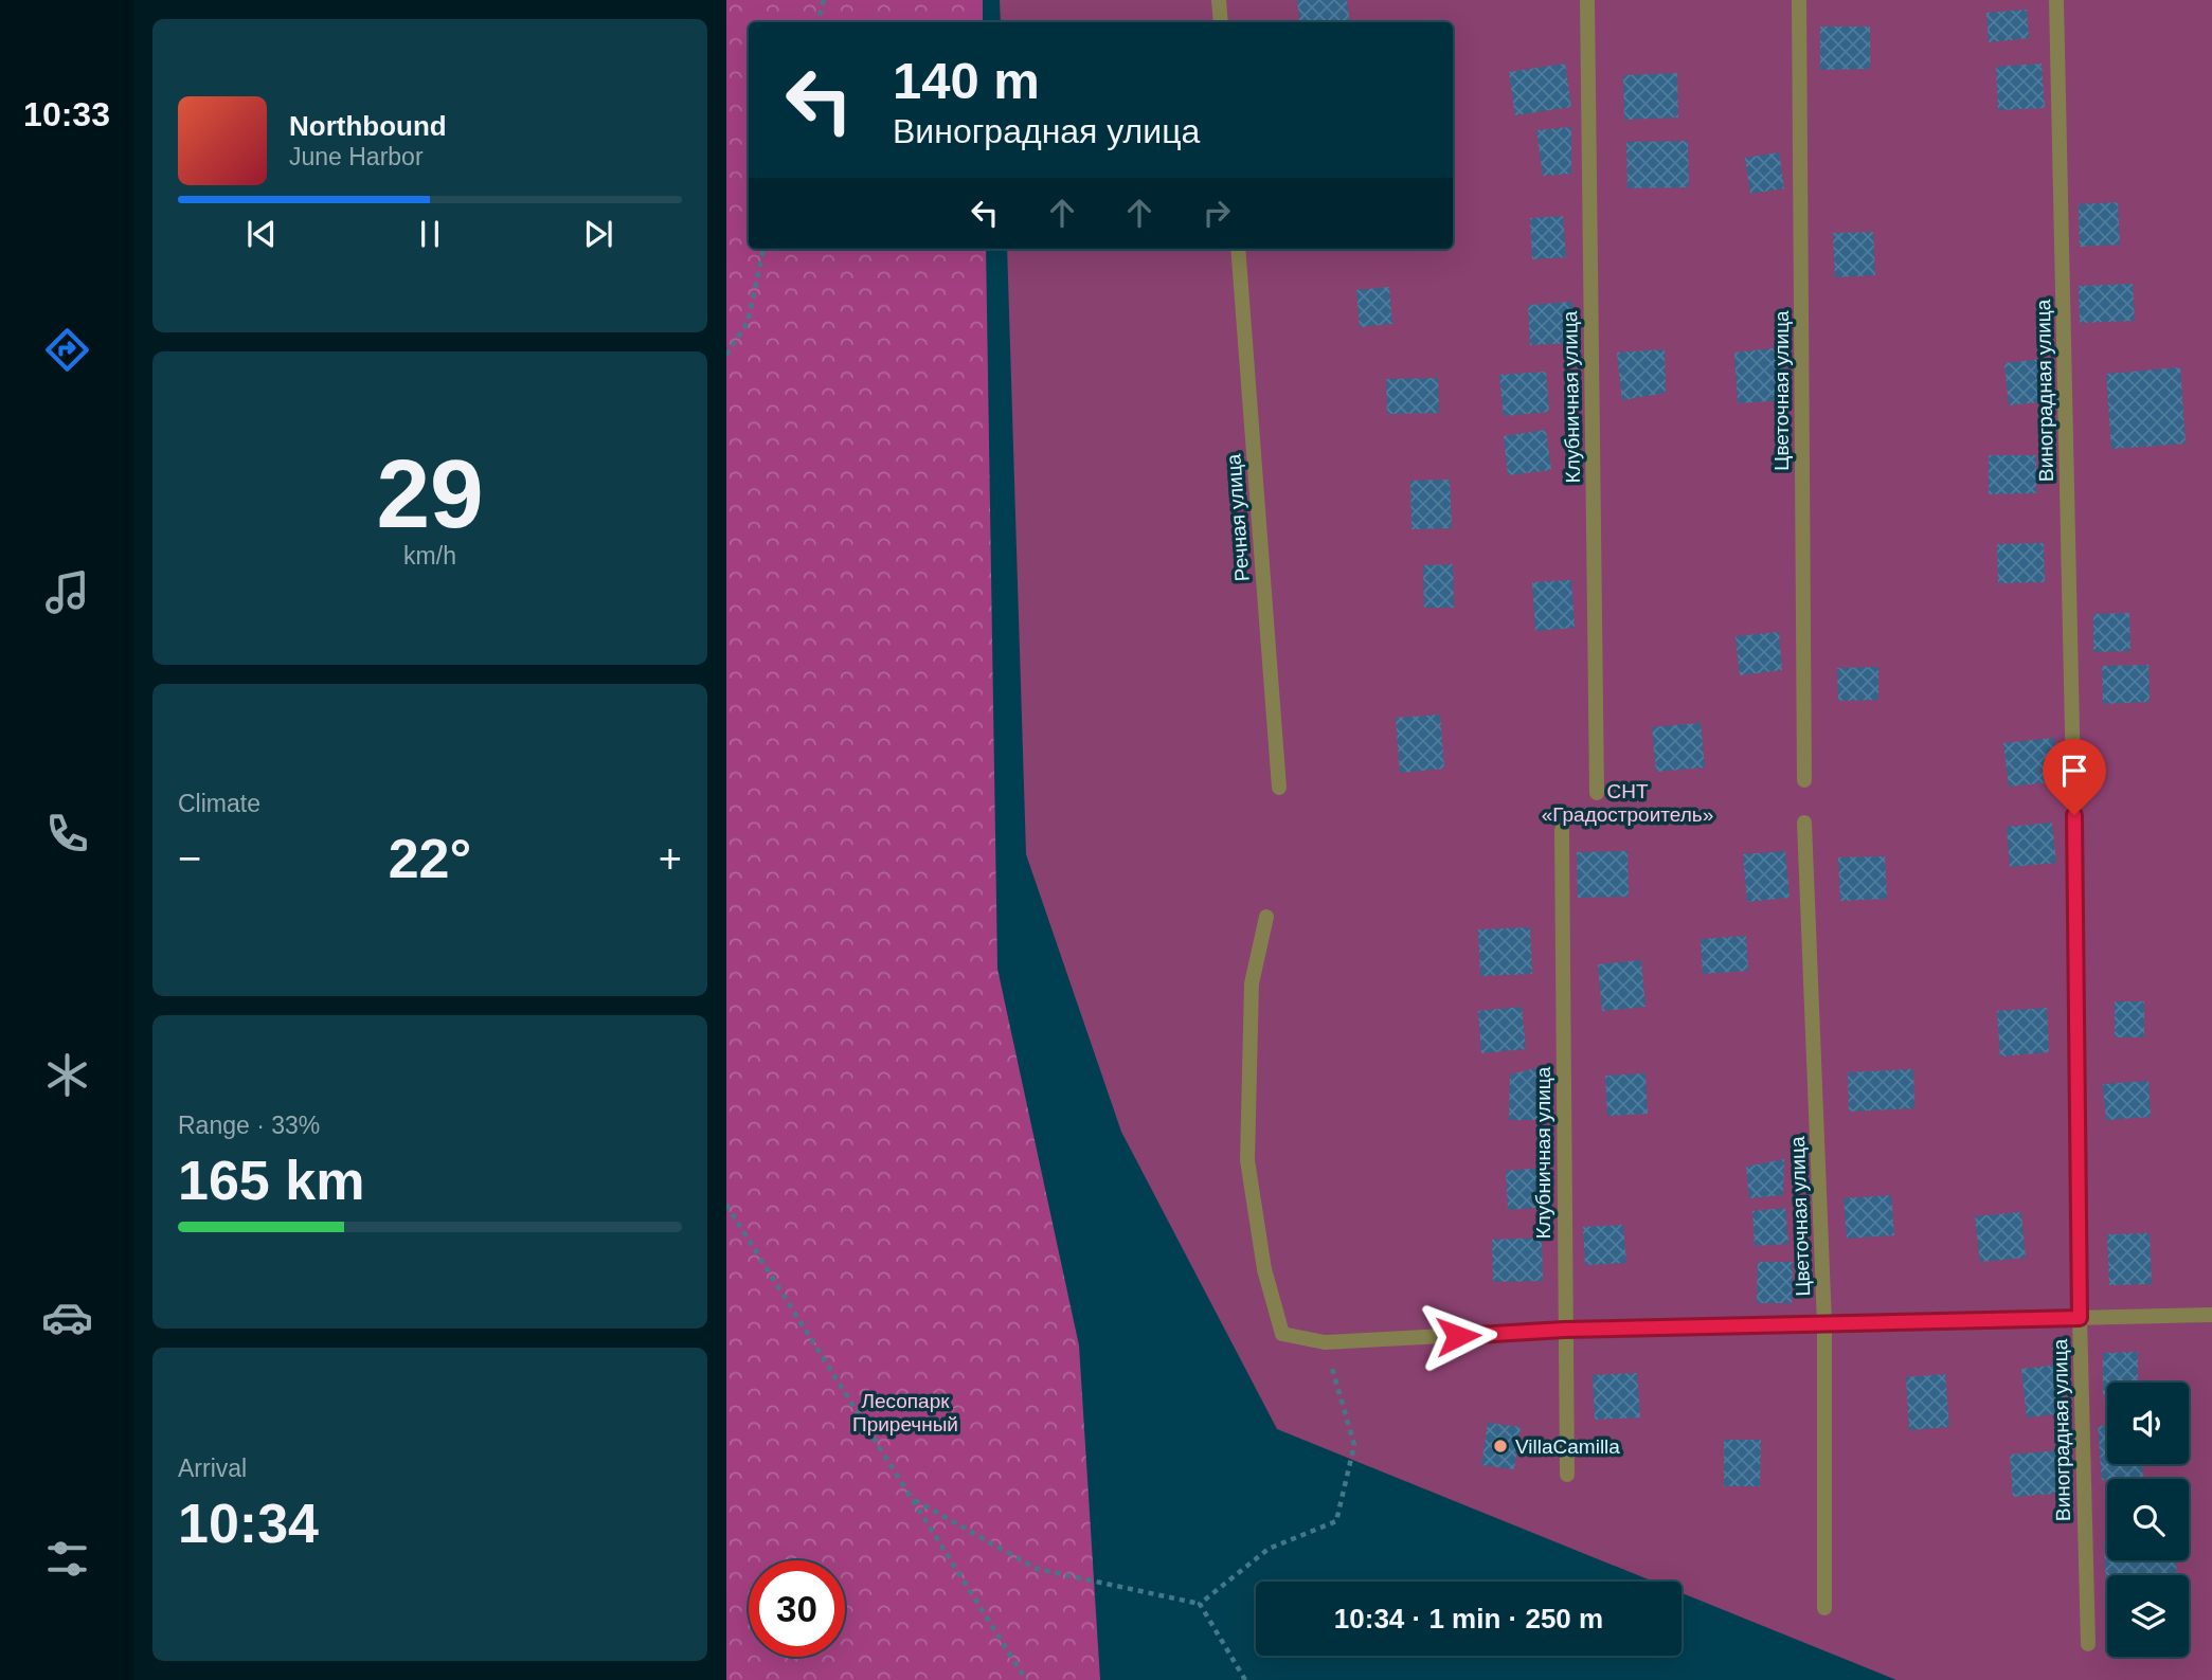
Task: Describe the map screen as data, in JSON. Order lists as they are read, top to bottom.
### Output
{
  "streets": {
    "street": [
      "Цветочная улица",
      "Виноградная улица",
      "Клубничная улица",
      "Речная улица"
    ]
  },
  "parks": ["СНТ «Градостроитель»", "Лесопарк Приречный"],
  "places": ["VillaCamilla"],
  "page": {
    "tabs": "10:33",
    "turn": ["140 m", "Виноградная улица"],
    "song": ["Northbound", "June Harbor"],
    "tile": [
      ["29", "km/h"],
      "Climate",
      ["Range · 33%", "165 km"],
      ["Arrival", "10:34"]
    ],
    "heat": ["−", "22°", "+"],
    "limit": "30",
    "trip": "10:34 · 1 min · 250 m"
  }
}
